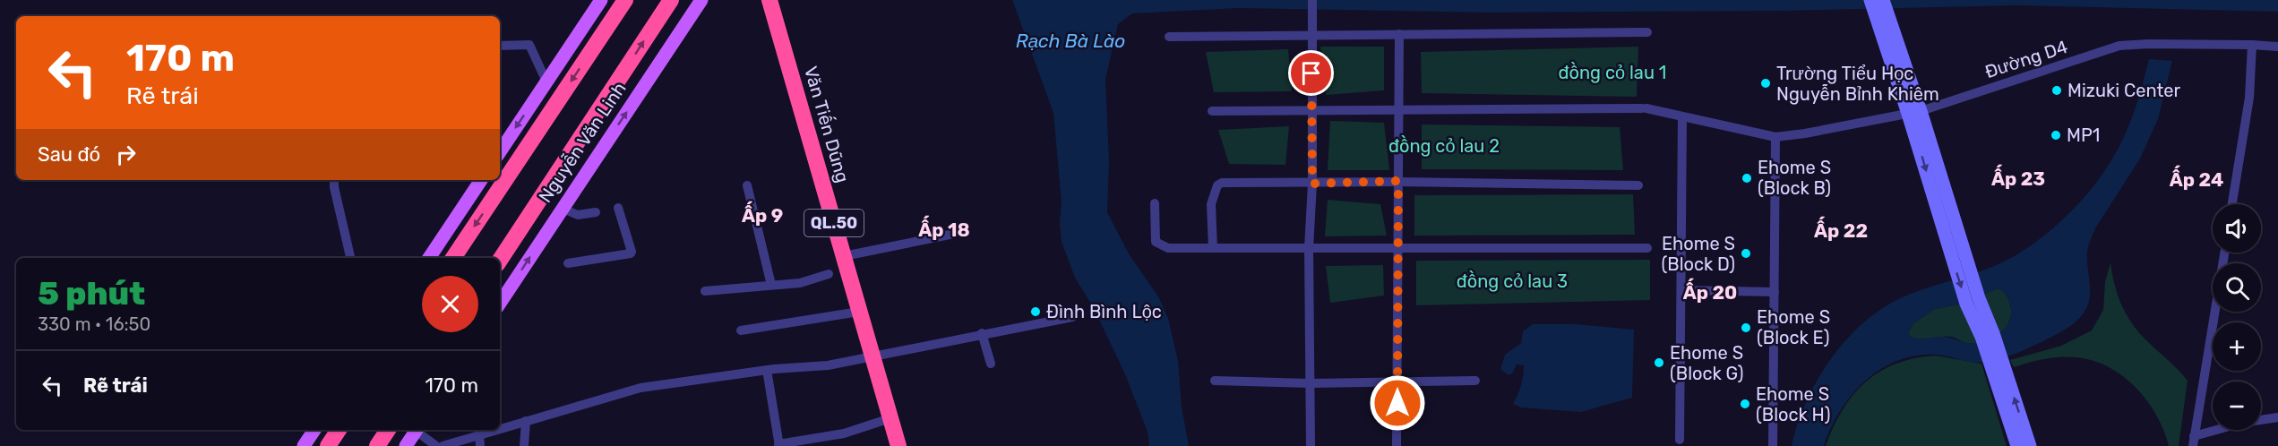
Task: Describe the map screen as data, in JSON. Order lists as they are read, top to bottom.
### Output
{
  "streets": {
    "highway": ["Văn Tiến Dũng", "Nguyễn Văn Linh", "QL.50"],
    "street": ["Đường D4"]
  },
  "districts": [
    "Ấp 23",
    "Ấp 24",
    "Ấp 9",
    "Ấp 18",
    "Ấp 22",
    "Ấp 20"
  ],
  "water": ["Rạch Bà Lào"],
  "parks": ["đồng cỏ lau 1", "đồng cỏ lau 2", "đồng cỏ lau 3"],
  "places": [
    "Trường Tiểu Học Nguyễn Bỉnh Khiêm",
    "Mizuki Center",
    "MP1",
    "Ehome S (Block B)",
    "Ehome S (Block D)",
    "Đình Bình Lộc",
    "Ehome S (Block E)",
    "Ehome S (Block G)",
    "Ehome S (Block H)"
  ],
  "page": {
    "turn": ["170 m", "Rẽ trái"],
    "then": "Sau đó",
    "map_buttons": ["+", "−"],
    "heading": ["5 phút", "330 m · 16:50"],
    "list": [
      {
        "name": "Rẽ trái",
        "value": "170 m"
      }
    ]
  }
}
